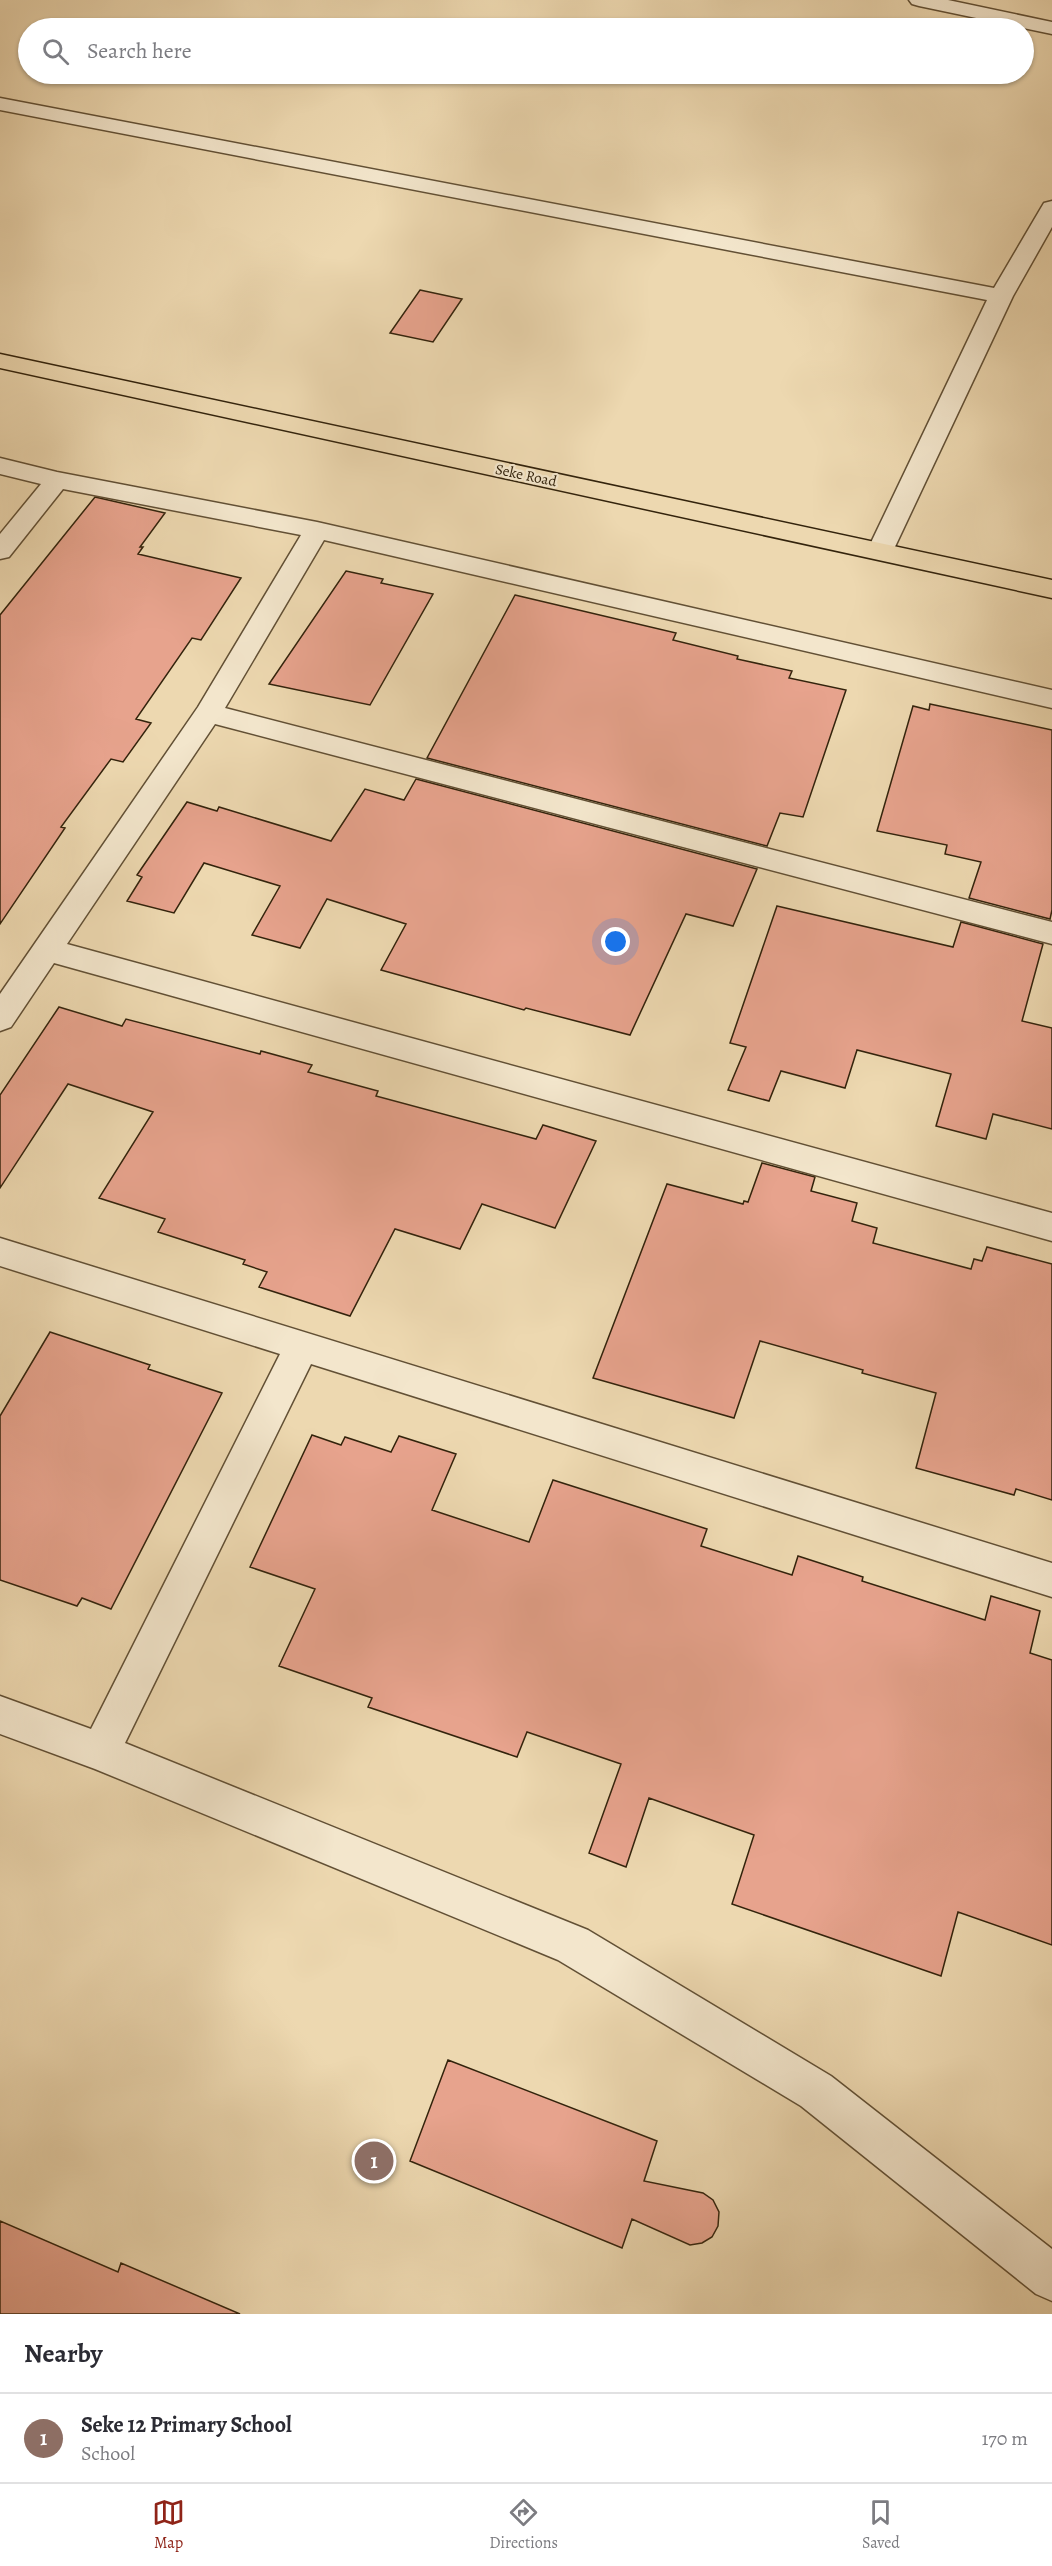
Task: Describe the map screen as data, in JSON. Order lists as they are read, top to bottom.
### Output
{
  "streets": {
    "main road": ["Seke Road"]
  },
  "page": {
    "search": "Search here",
    "pins": "1",
    "heading": "Nearby",
    "list": [
      {
        "mark": "1",
        "name": "Seke 12 Primary School",
        "note": "School",
        "value": "170 m"
      }
    ],
    "nav": ["Map", "Directions", "Saved"]
  }
}
